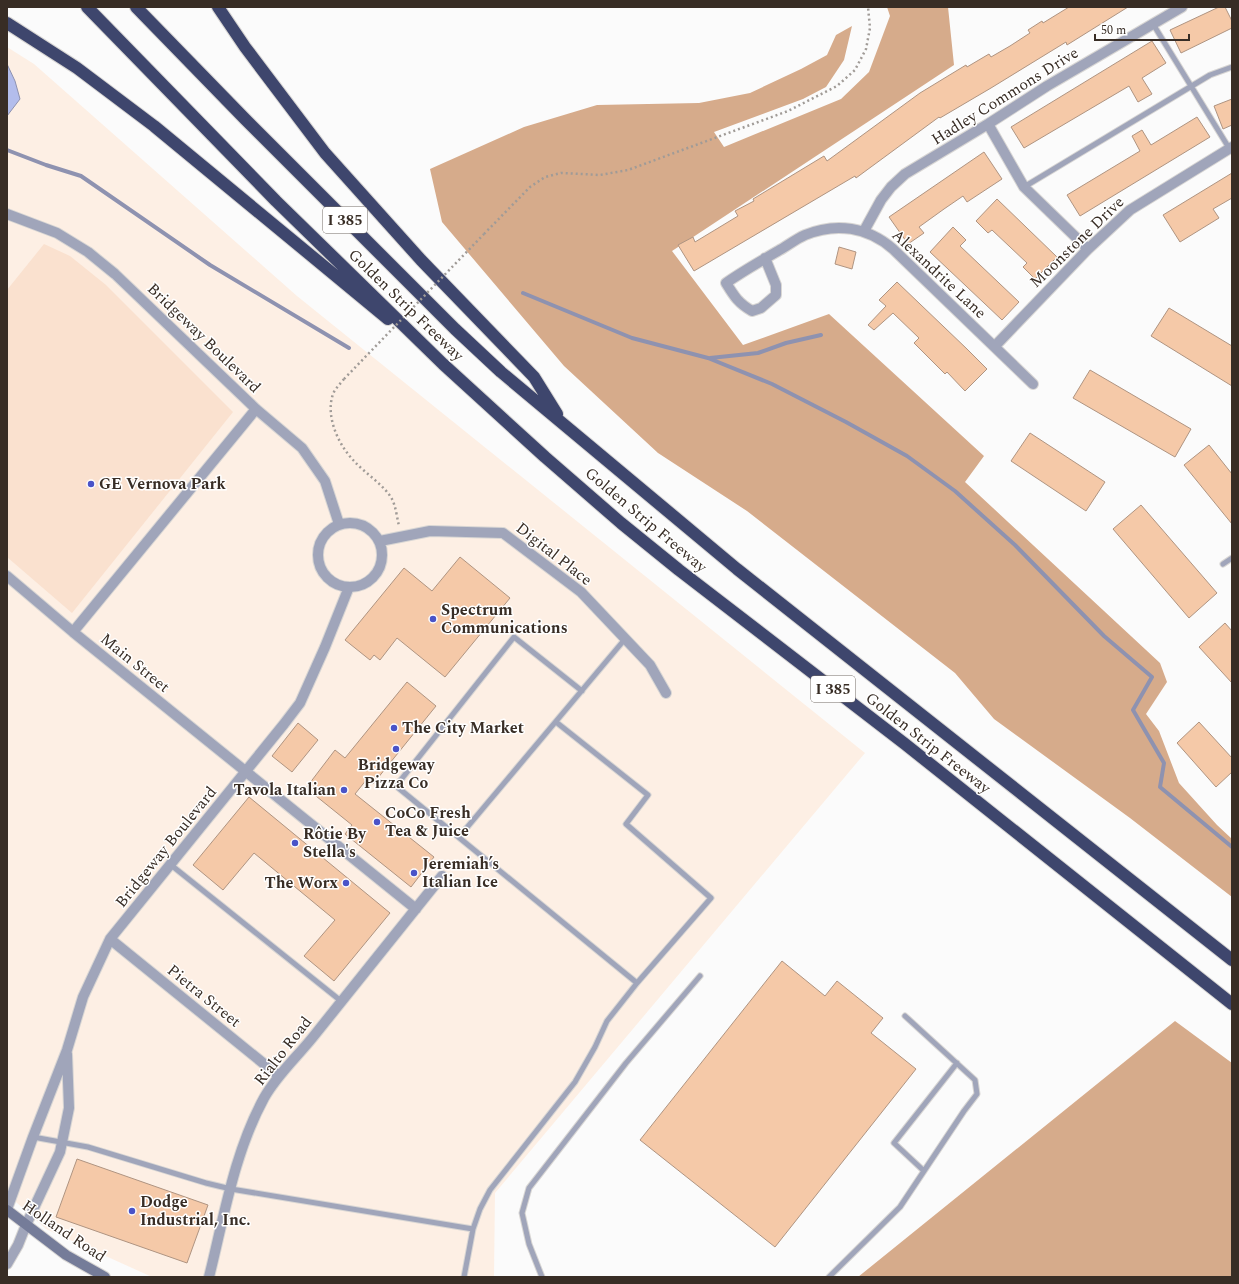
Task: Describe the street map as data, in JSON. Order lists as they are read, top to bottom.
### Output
{
  "streets": {
    "highway": ["I 385", "Golden Strip Freeway"],
    "street": [
      "Hadley Commons Drive",
      "Moonstone Drive",
      "Alexandrite Lane",
      "Bridgeway Boulevard",
      "Digital Place",
      "Main Street",
      "Pietra Street",
      "Rialto Road",
      "Holland Road"
    ]
  },
  "crossings": [
    ["Hadley Commons Drive", "Alexandrite Lane"],
    ["Moonstone Drive", "Alexandrite Lane"],
    ["Bridgeway Boulevard", "Digital Place"],
    ["Bridgeway Boulevard", "Main Street"],
    ["Bridgeway Boulevard", "Pietra Street"],
    ["Bridgeway Boulevard", "Holland Road"],
    ["Main Street", "Rialto Road"],
    ["Pietra Street", "Rialto Road"]
  ],
  "places": [
    "GE Vernova Park",
    "Spectrum Communications",
    "The City Market",
    "Bridgeway Pizza Co",
    "Tavola Italian",
    "CoCo Fresh Tea & Juice",
    "Rôtie By Stella's",
    "Jeremiah’s Italian Ice",
    "The Worx",
    "Dodge Industrial, Inc."
  ],
  "scale_bar": "50 m"
}
